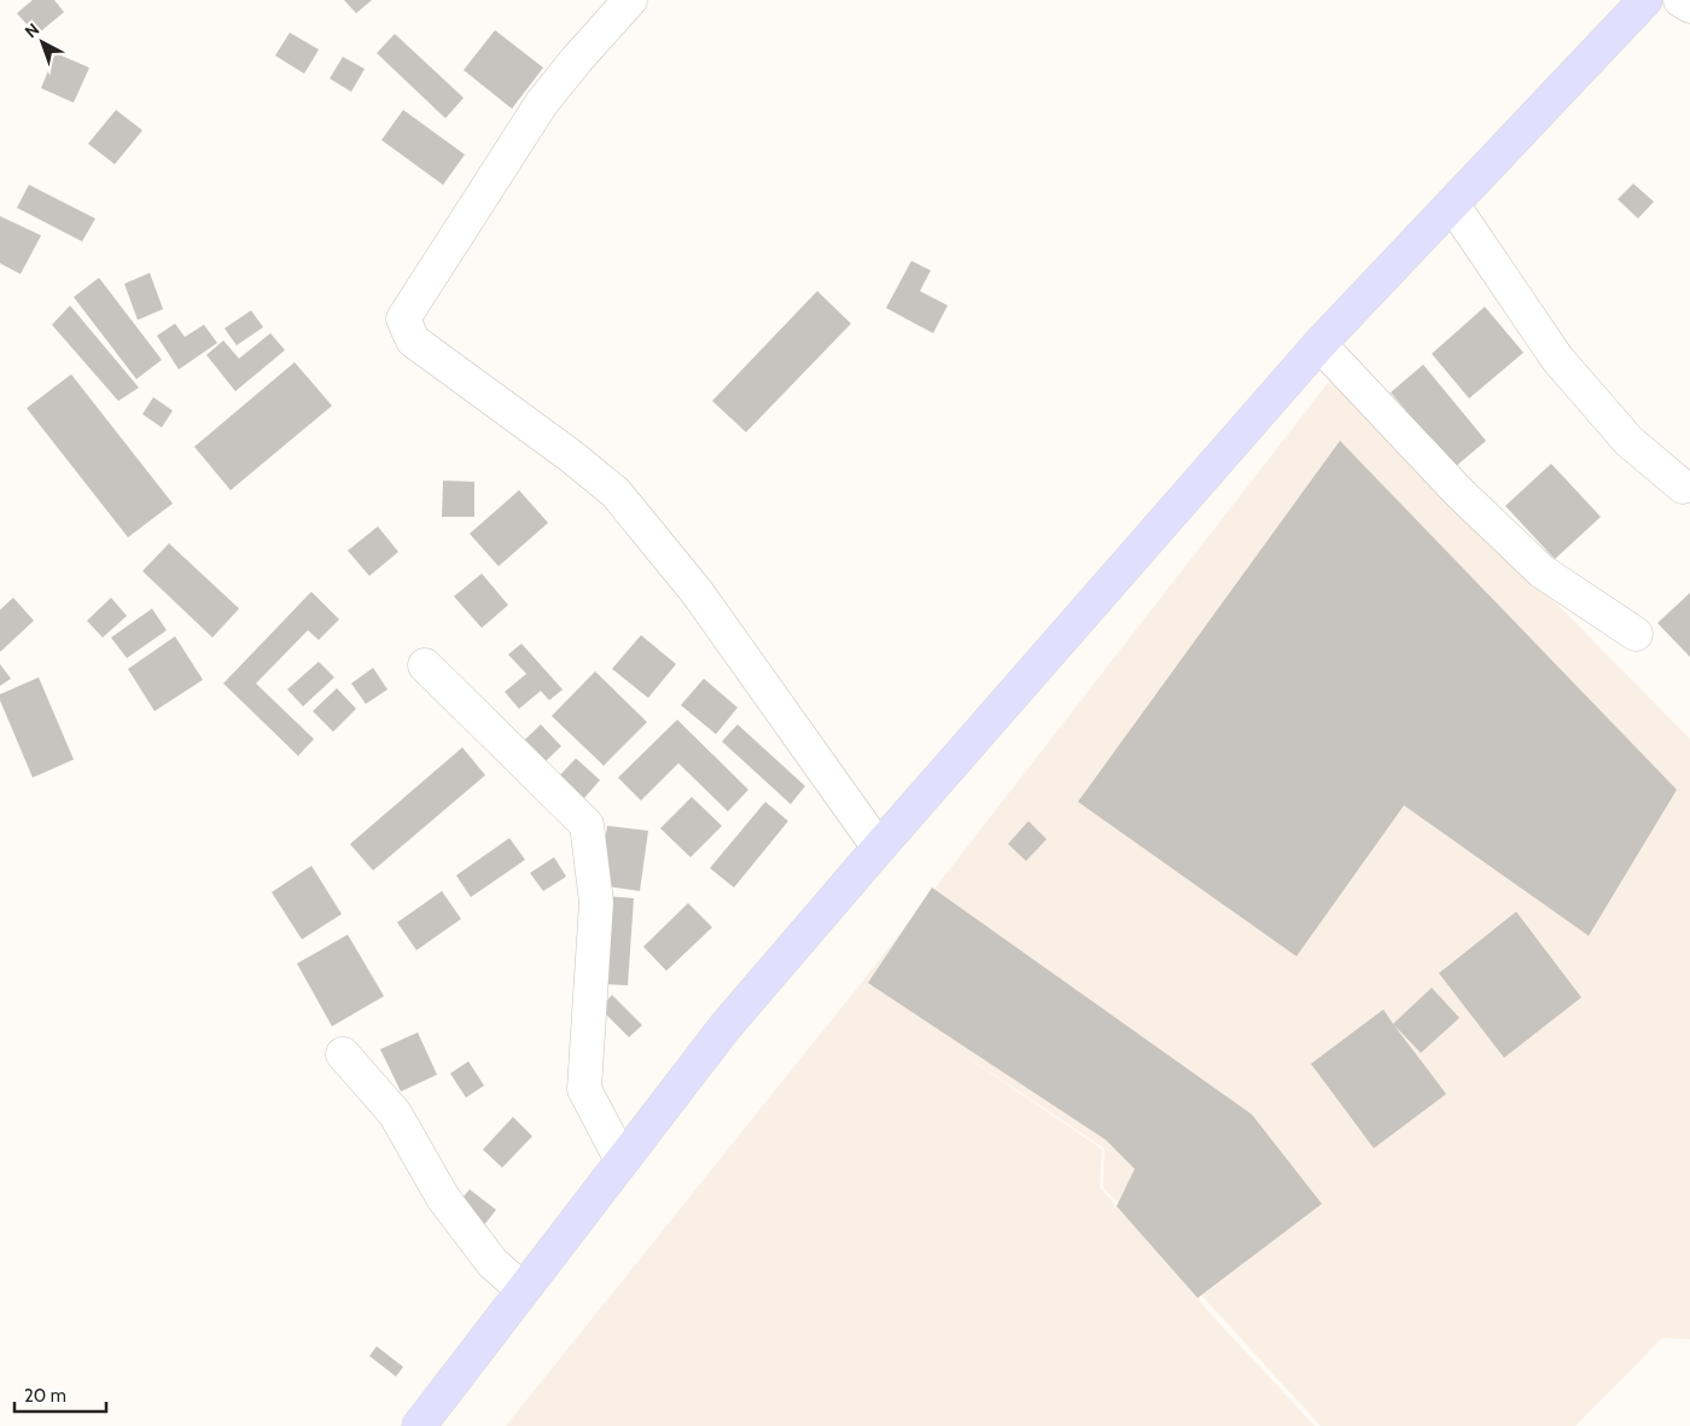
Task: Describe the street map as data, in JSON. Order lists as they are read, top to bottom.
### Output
{
  "scale_bar": "20 m",
  "north": "top left"
}
